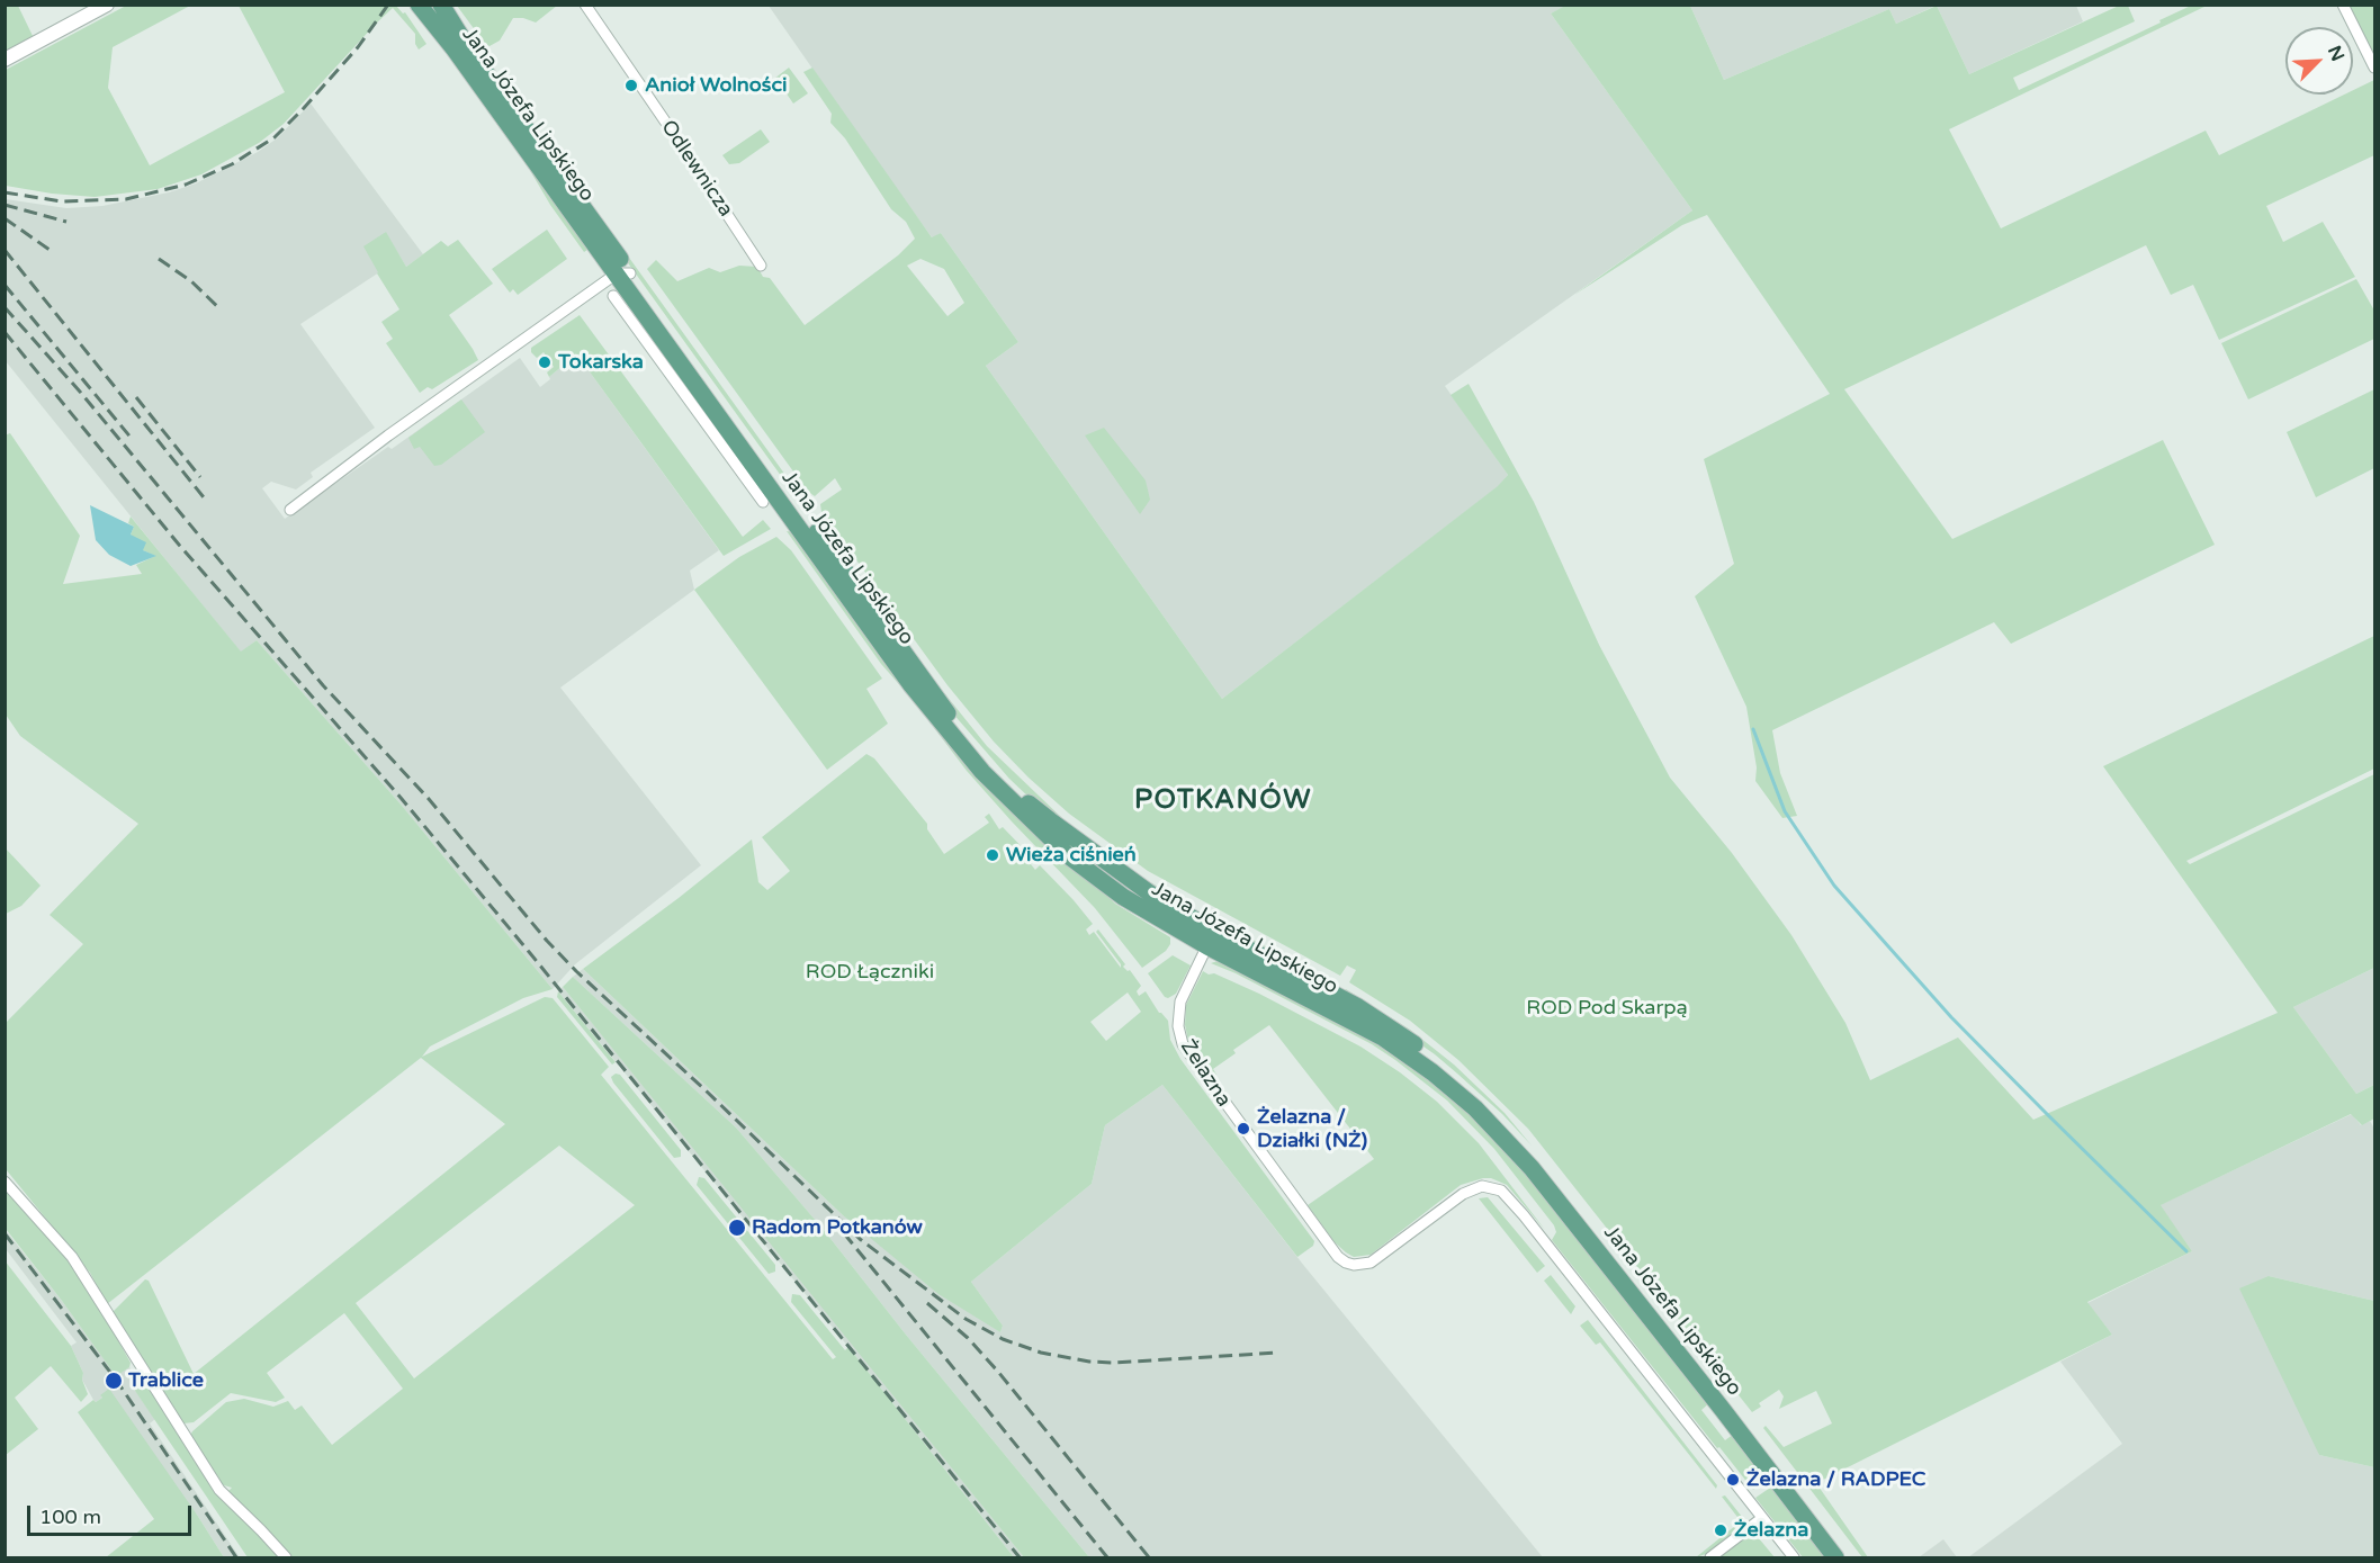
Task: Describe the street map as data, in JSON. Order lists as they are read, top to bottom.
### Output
{
  "streets": {
    "main road": ["Jana Józefa Lipskiego"],
    "street": ["Odlewnicza", "Żelazna"]
  },
  "crossings": [
    ["Jana Józefa Lipskiego", "Żelazna"]
  ],
  "districts": ["POTKANÓW"],
  "parks": ["ROD Łączniki", "ROD Pod Skarpą"],
  "places": [
    "Anioł Wolności",
    "Tokarska",
    "Wieża ciśnień",
    "Żelazna / Działki (NŻ)",
    "Radom Potkanów",
    "Trablice",
    "Żelazna / RADPEC",
    "Żelazna"
  ],
  "scale_bar": "100 m",
  "north": "top right"
}
